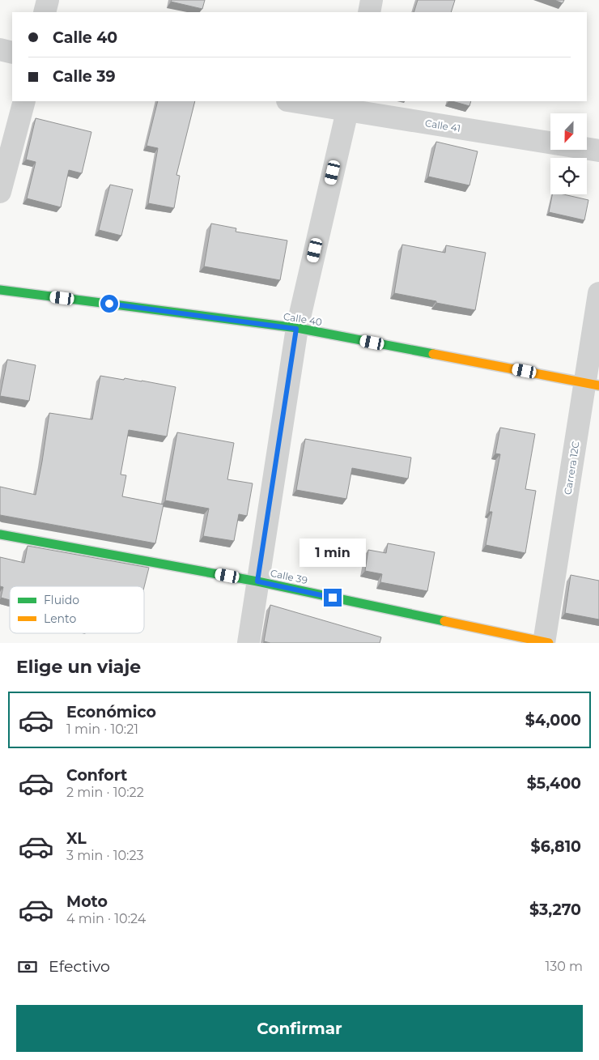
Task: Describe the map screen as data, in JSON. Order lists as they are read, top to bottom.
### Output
{
  "streets": {
    "street": [
      "Calle 41",
      "Calle 40",
      "Carrera 12C",
      "Calle 39"
    ]
  },
  "crossings": [
    ["Calle 40", "Carrera 12C"],
    ["Carrera 12C", "Calle 39"]
  ],
  "legend": ["Fluido", "Lento"],
  "north": "bottom",
  "page": {
    "banner": ["Calle 40", "Calle 39"],
    "bubble": "1 min",
    "heading": "Elige un viaje",
    "list": [
      {
        "name": "Económico",
        "note": "1 min · 10:21",
        "value": "$4,000"
      },
      {
        "name": "Confort",
        "note": "2 min · 10:22",
        "value": "$5,400"
      },
      {
        "name": "XL",
        "note": "3 min · 10:23",
        "value": "$6,810"
      },
      {
        "name": "Moto",
        "note": "4 min · 10:24",
        "value": "$3,270"
      }
    ],
    "pay": ["Efectivo", "130 m"],
    "buttons": "Confirmar"
  }
}
